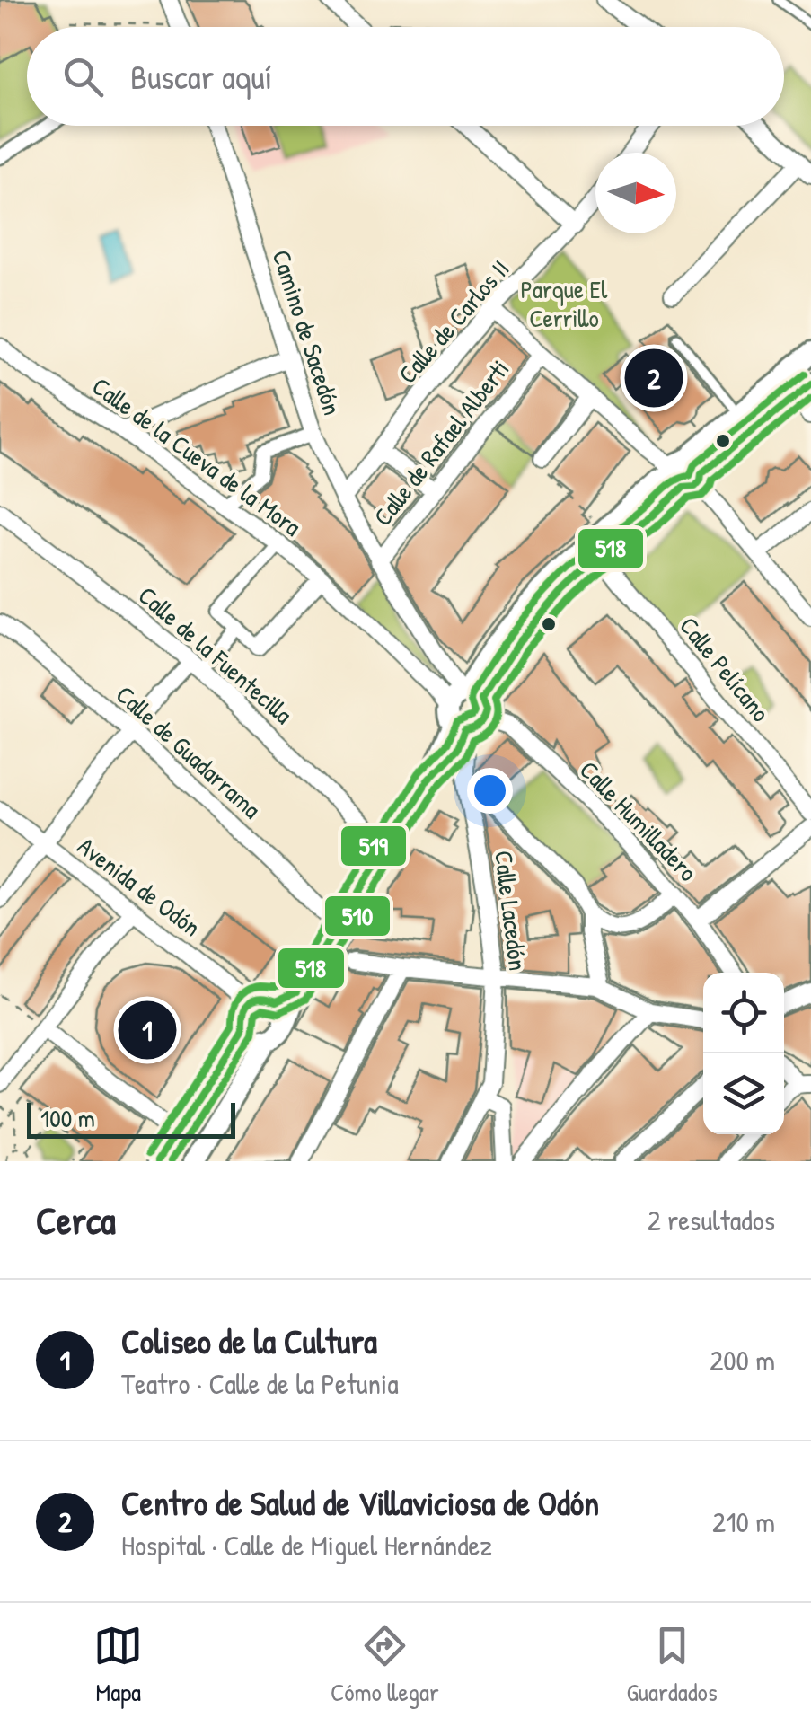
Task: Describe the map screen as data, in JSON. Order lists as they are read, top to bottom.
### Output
{
  "streets": {
    "street": [
      "Calle de Carlos II",
      "Camino de Sacedón",
      "Calle de Rafael Alberti",
      "Calle de la Cueva de la Mora",
      "Calle de la Fuentecilla",
      "Calle Pelícano",
      "Calle de Guadarrama",
      "Calle Humilladero",
      "Avenida de Odón",
      "Calle Lacedón"
    ]
  },
  "crossings": [
    ["Calle de Carlos II", "Camino de Sacedón"],
    ["Camino de Sacedón", "Calle de Rafael Alberti"],
    ["Camino de Sacedón", "Calle de la Cueva de la Mora"],
    ["Camino de Sacedón", "Calle Humilladero"],
    ["Camino de Sacedón", "Calle Lacedón"],
    ["Calle de la Cueva de la Mora", "Calle Humilladero"],
    ["Calle de la Cueva de la Mora", "Calle Lacedón"],
    ["Calle Humilladero", "Calle Lacedón"]
  ],
  "parks": ["Parque El Cerrillo"],
  "lines": ["transit line 519", "transit line 518", "transit line 510"],
  "scale_bar": "100 m",
  "north": "right",
  "page": {
    "search": "Buscar aquí",
    "pins": ["2", "1"],
    "scale": "100 m",
    "heading": ["Cerca", "2 resultados"],
    "list": [
      {
        "mark": "1",
        "name": "Coliseo de la Cultura",
        "note": "Teatro · Calle de la Petunia",
        "value": "200 m"
      },
      {
        "mark": "2",
        "name": "Centro de Salud de Villaviciosa de Odón",
        "note": "Hospital · Calle de Miguel Hernández",
        "value": "210 m"
      }
    ],
    "nav": ["Mapa", "Cómo llegar", "Guardados"]
  }
}
